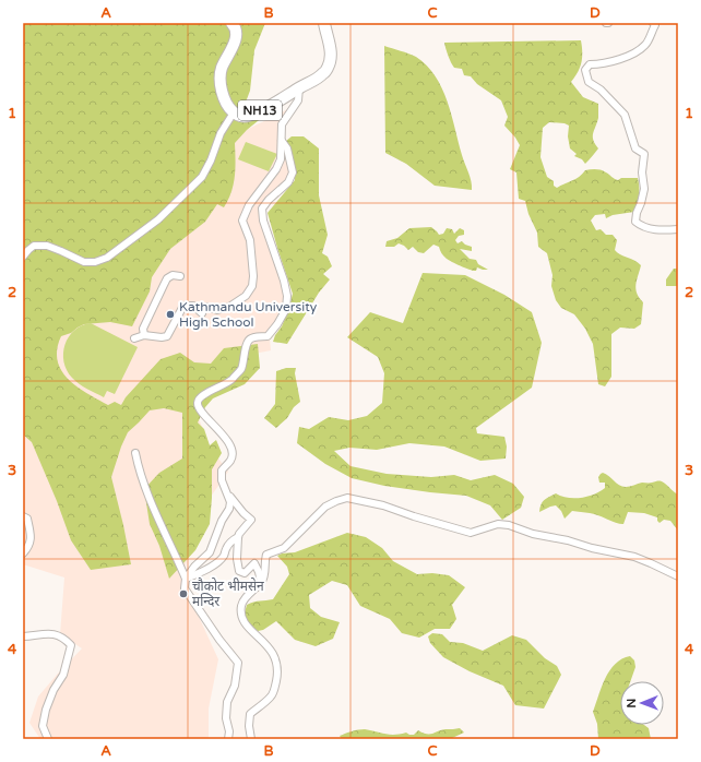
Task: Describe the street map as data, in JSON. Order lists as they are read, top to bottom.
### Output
{
  "streets": {
    "highway": ["NH13"]
  },
  "places": ["Kathmandu University High School", "चौकोट भीमसेन मन्दिर"],
  "north": "left",
  "grid": {
    "columns": [
      "A",
      "B",
      "C",
      "D"
    ],
    "rows": [
      "1",
      "2",
      "3",
      "4"
    ]
  }
}
